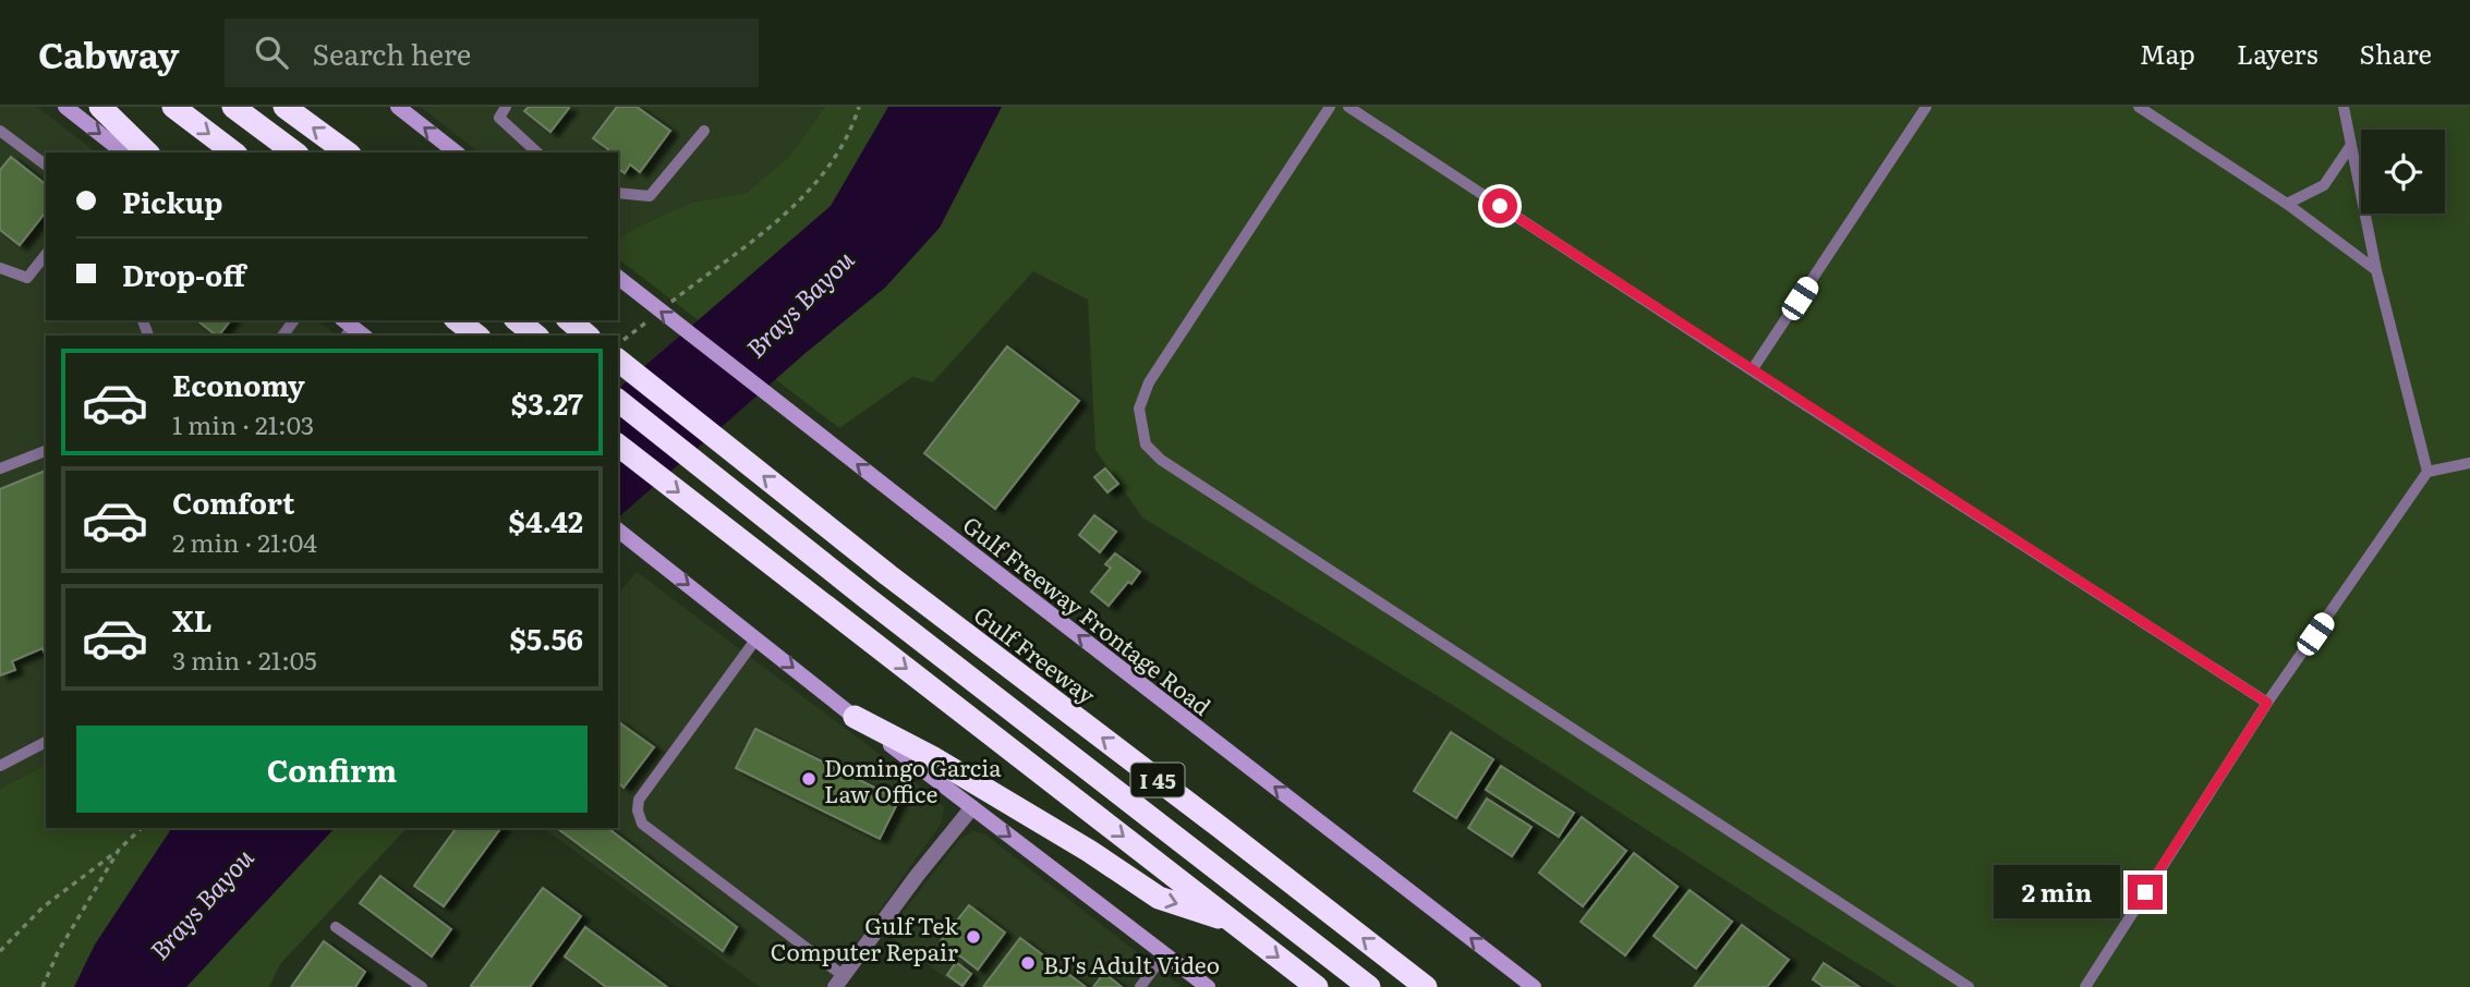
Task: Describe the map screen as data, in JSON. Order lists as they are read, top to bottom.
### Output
{
  "streets": {
    "highway": ["Gulf Freeway", "I 45"],
    "main road": ["Gulf Freeway Frontage Road"]
  },
  "one_way": ["Gulf Freeway Frontage Road"],
  "water": ["Brays Bayou"],
  "places": ["Domingo Garcia Law Office", "Gulf Tek Computer Repair", "BJ's Adult Video"],
  "page": {
    "header": "Cabway",
    "search": "Search here",
    "nav": ["Map", "Layers", "Share"],
    "banner": ["Pickup", "Drop-off"],
    "list": [
      {
        "name": "Economy",
        "note": "1 min · 21:03",
        "value": "$3.27"
      },
      {
        "name": "Comfort",
        "note": "2 min · 21:04",
        "value": "$4.42"
      },
      {
        "name": "XL",
        "note": "3 min · 21:05",
        "value": "$5.56"
      }
    ],
    "buttons": "Confirm",
    "bubble": "2 min"
  }
}
